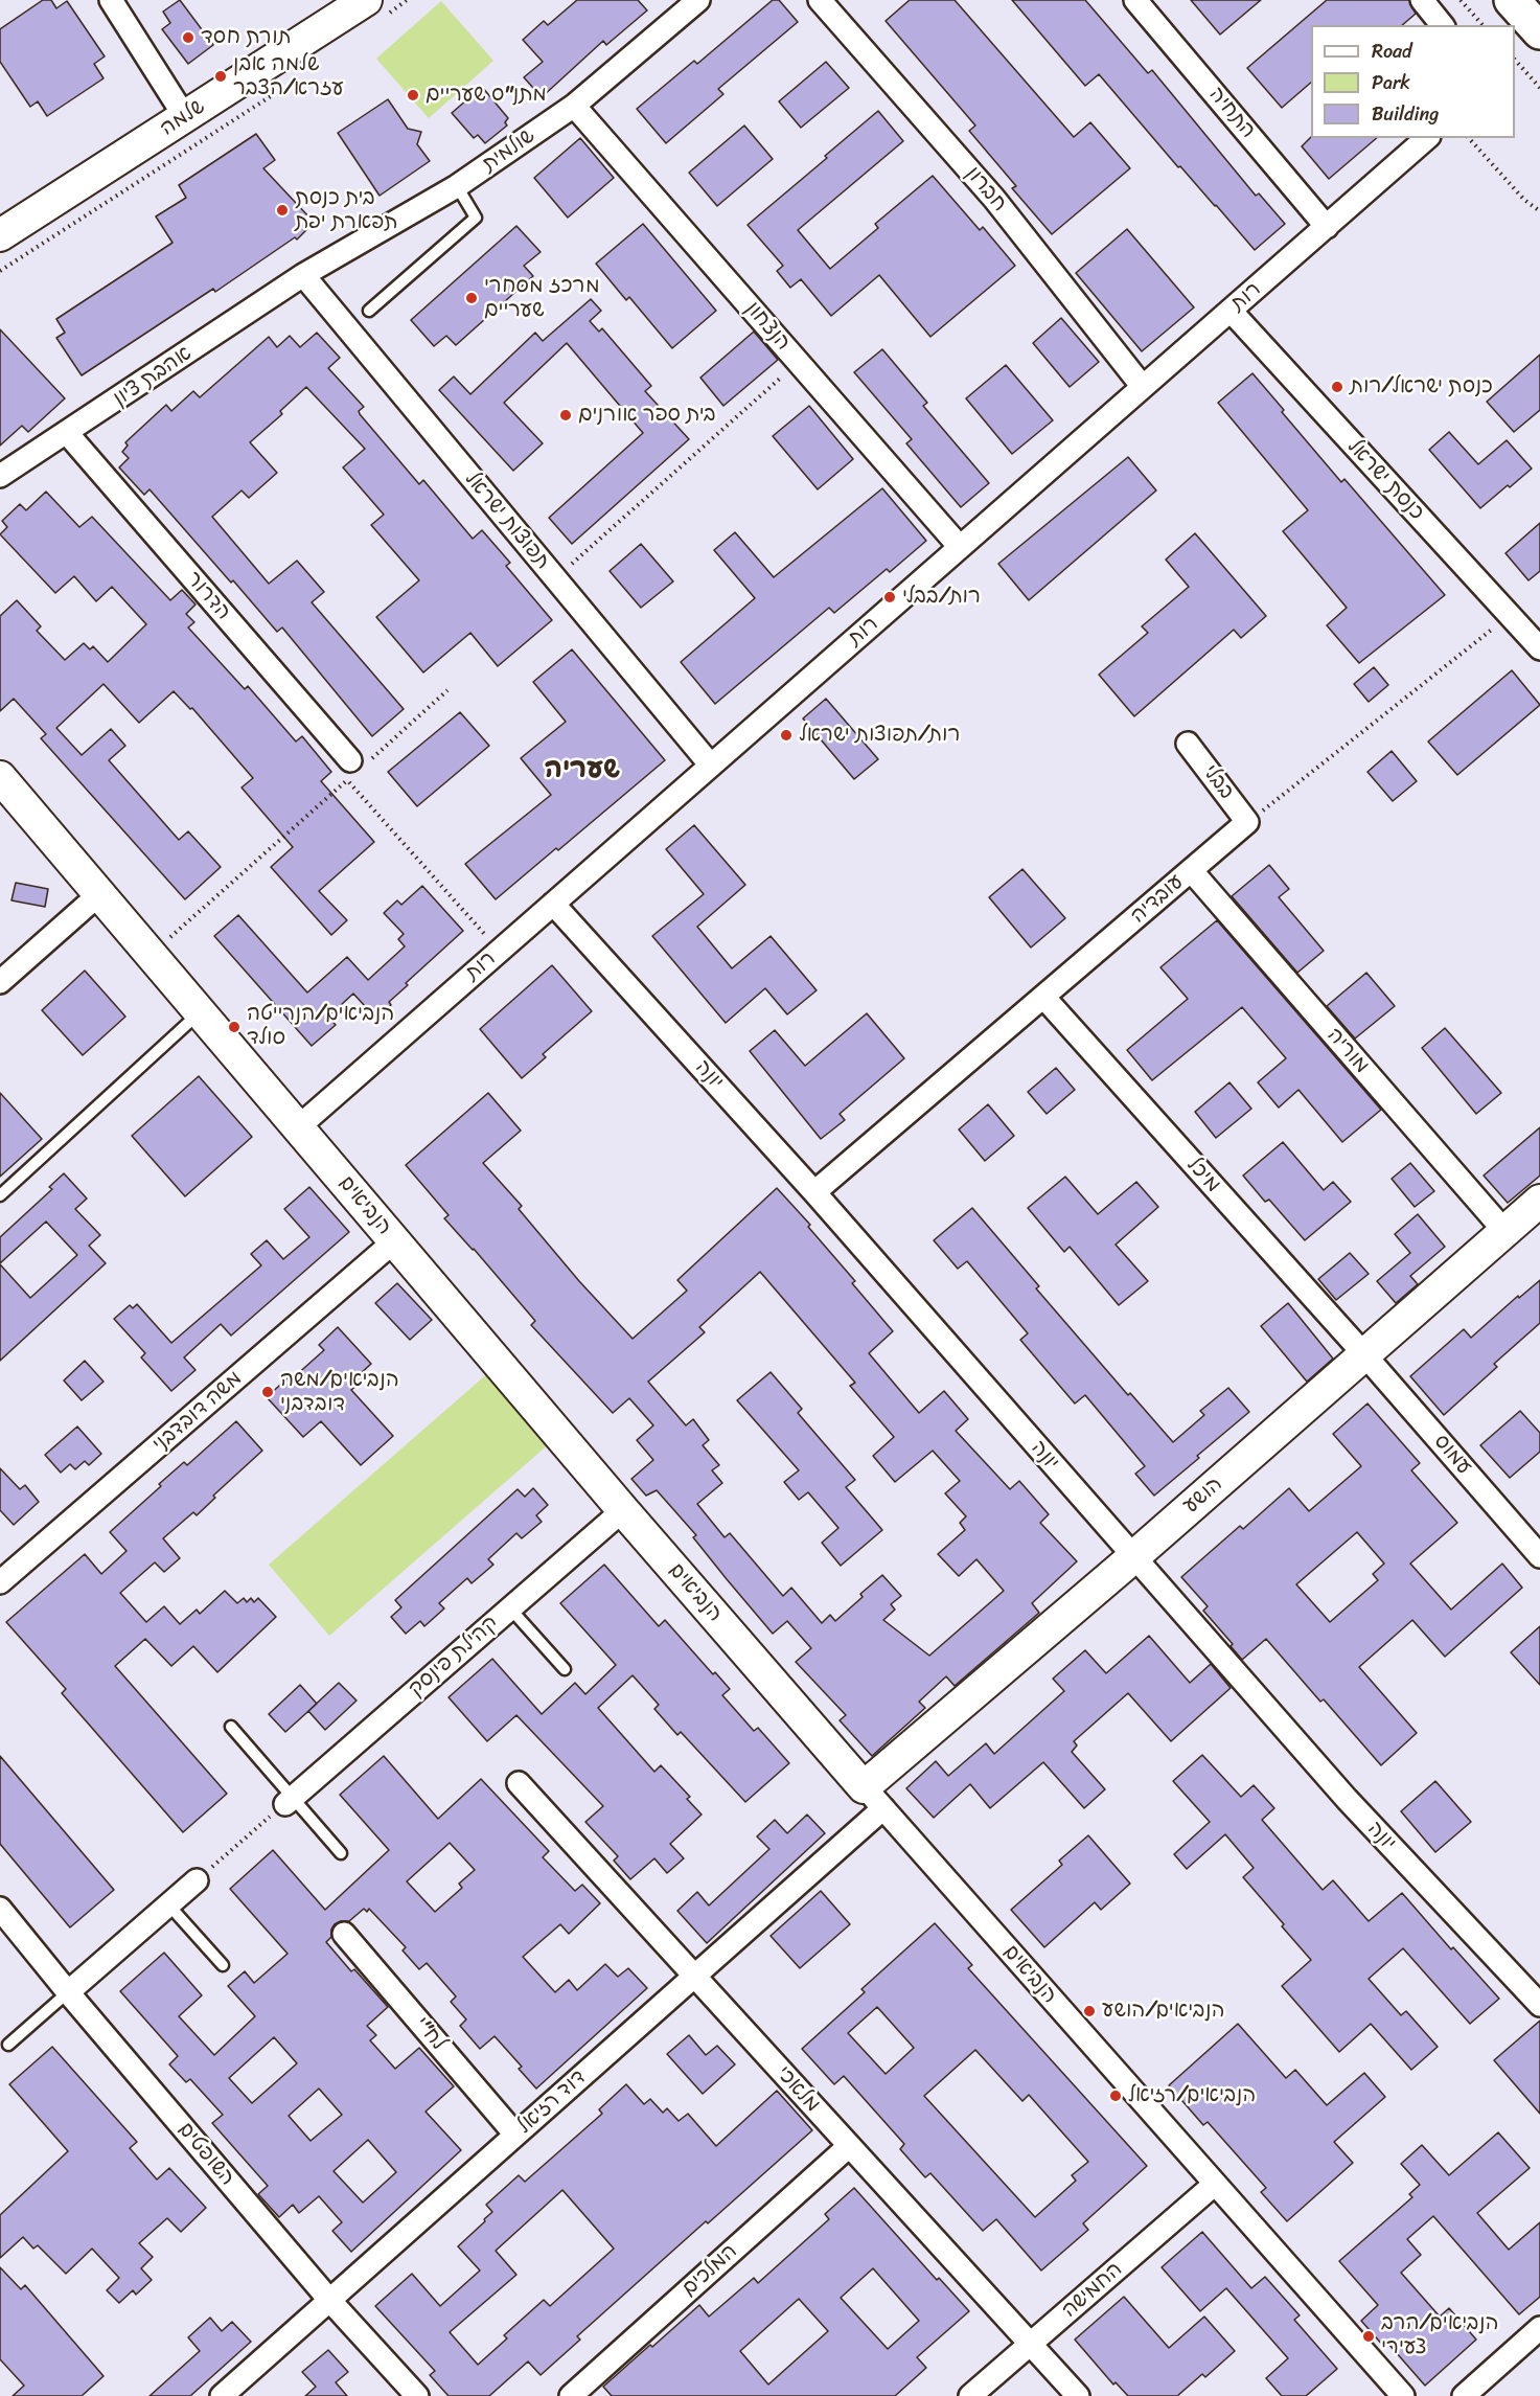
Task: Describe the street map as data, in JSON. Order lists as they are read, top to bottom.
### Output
{
  "streets": {
    "street": [
      "התחיה",
      "שלמה",
      "שולמית",
      "חברון",
      "רות",
      "הנצחון",
      "אהבת ציון",
      "כנסת ישראל",
      "תפוצות ישראל",
      "הדרור",
      "בבלי",
      "עובדיה",
      "מוריה",
      "יונה",
      "מיכל",
      "הנביאים",
      "משה דובדבני",
      "עמוס",
      "הושע",
      "קהילת פינסק",
      "לח\"י",
      "מלאכי",
      "דוד רזיאל",
      "השופטים",
      "המלכים",
      "החמישה"
    ]
  },
  "crossings": [
    ["התחיה", "רות"],
    ["שולמית", "הנצחון"],
    ["שולמית", "אהבת ציון"],
    ["שולמית", "תפוצות ישראל"],
    ["חברון", "רות"],
    ["רות", "הנצחון"],
    ["רות", "כנסת ישראל"],
    ["רות", "תפוצות ישראל"],
    ["רות", "יונה"],
    ["רות", "הנביאים"],
    ["אהבת ציון", "תפוצות ישראל"],
    ["אהבת ציון", "הדרור"],
    ["בבלי", "עובדיה"],
    ["עובדיה", "מוריה"],
    ["עובדיה", "יונה"],
    ["עובדיה", "מיכל"],
    ["מוריה", "הושע"],
    ["יונה", "הושע"],
    ["מיכל", "עמוס"],
    ["מיכל", "הושע"],
    ["הנביאים", "משה דובדבני"],
    ["הנביאים", "הושע"],
    ["הנביאים", "קהילת פינסק"],
    ["הנביאים", "דוד רזיאל"],
    ["הנביאים", "החמישה"],
    ["עמוס", "הושע"],
    ["הושע", "דוד רזיאל"],
    ["לח\"י", "דוד רזיאל"],
    ["מלאכי", "דוד רזיאל"],
    ["מלאכי", "המלכים"],
    ["מלאכי", "החמישה"],
    ["דוד רזיאל", "השופטים"]
  ],
  "districts": ["שעריה"],
  "places": [
    "תורת חסד",
    "שלמה אבן עזרא/הצבר",
    "מתנ\"ס שעריים",
    "בית כנסת תפארת יפת",
    "מרכז מסחרי שעריים",
    "כנסת ישראל/רות",
    "בית ספר אורנים",
    "רות/בבלי",
    "רות/תפוצות ישראל",
    "הנביאים/הנרייטה סולד",
    "הנביאים/משה דובדבני",
    "הנביאים/הושע",
    "הנביאים/רזיאל",
    "הנביאים/הרב צעירי"
  ],
  "legend": ["Road", "Park", "Building"]
}
